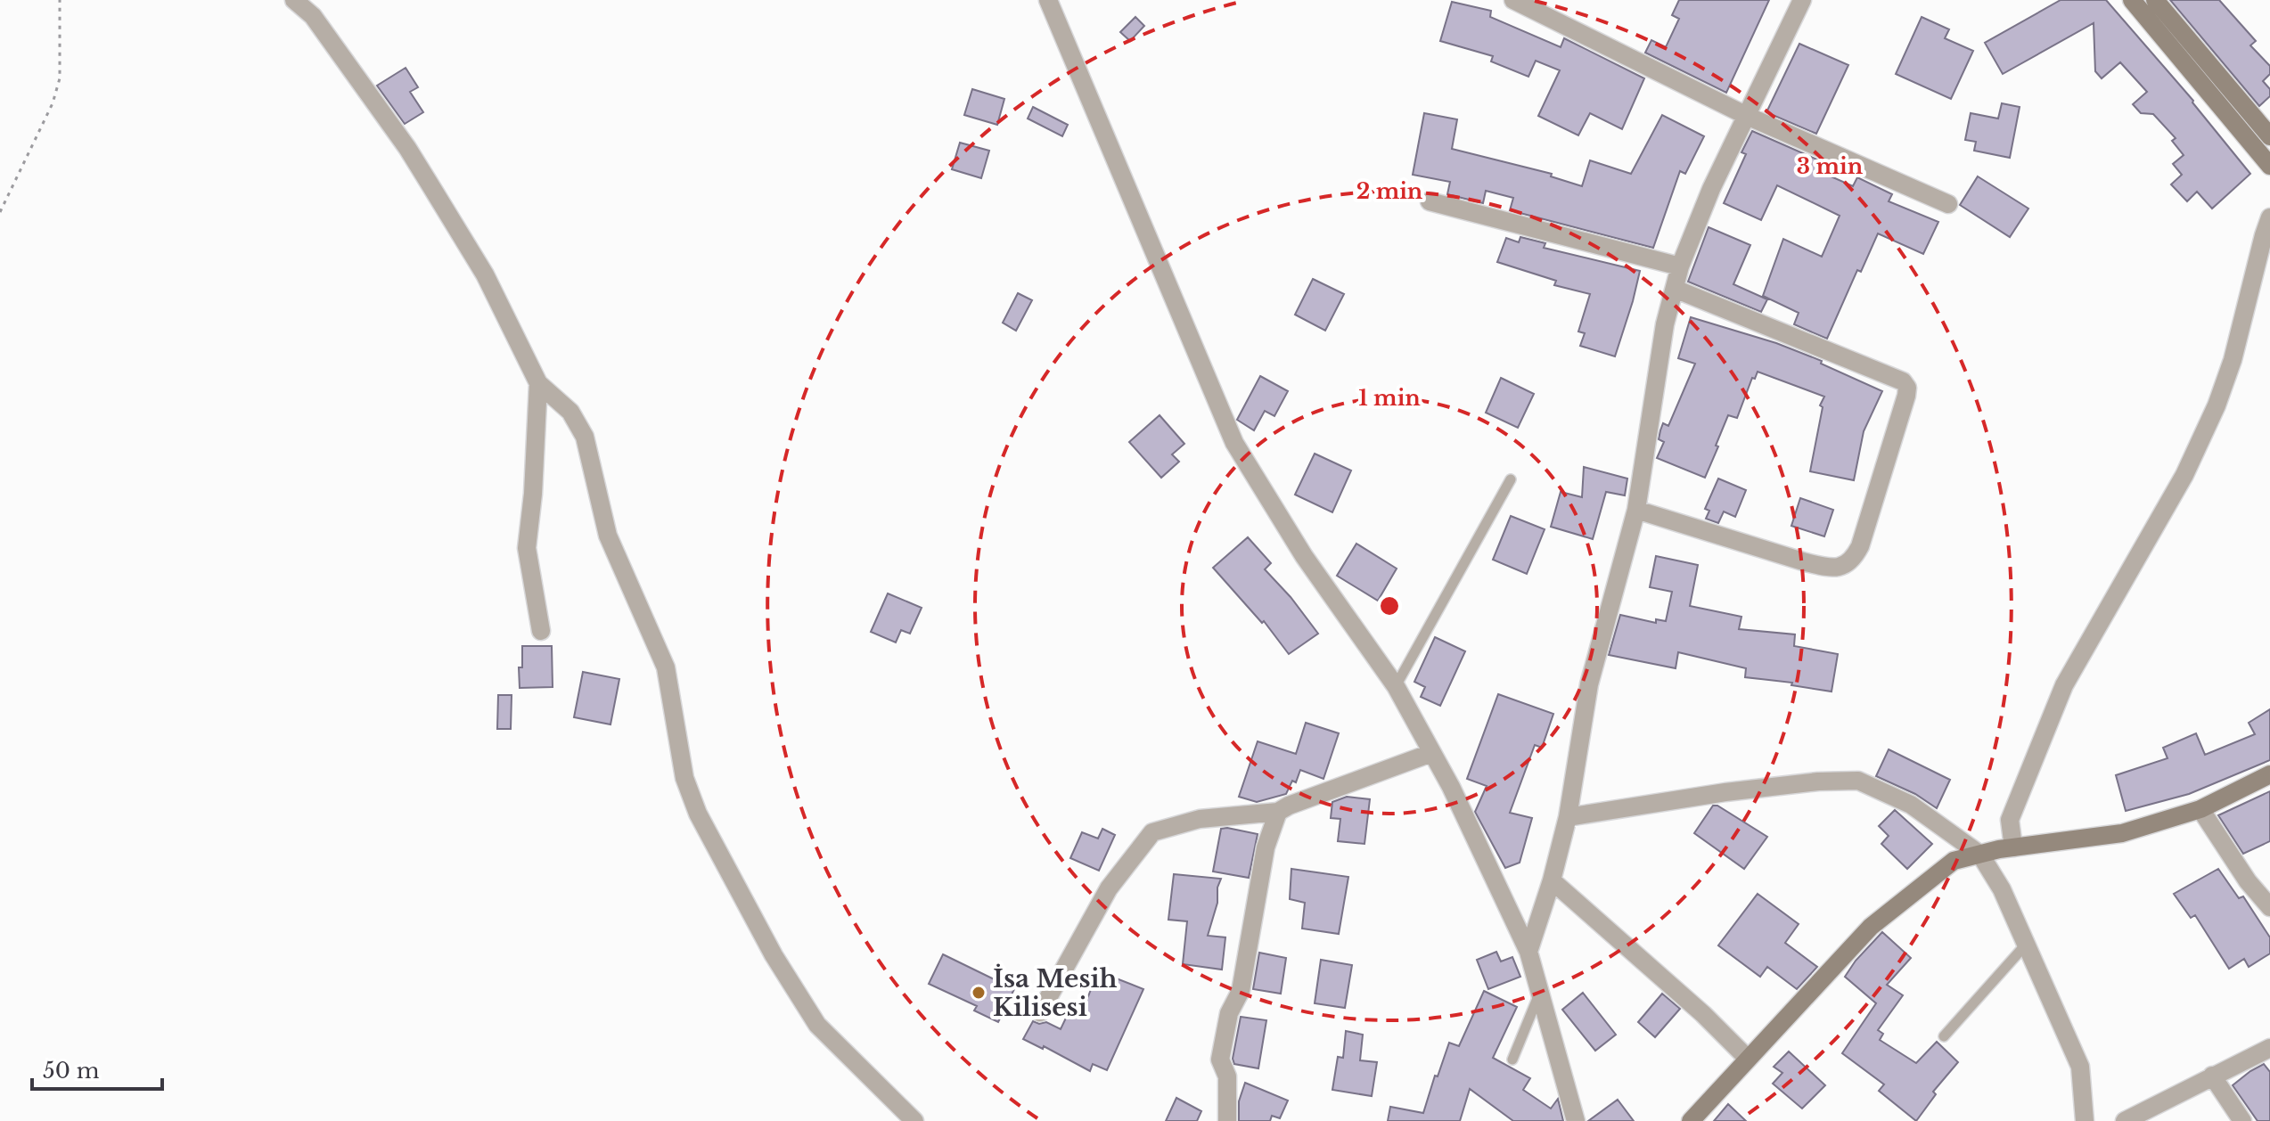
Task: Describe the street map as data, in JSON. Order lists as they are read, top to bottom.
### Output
{
  "places": ["İsa Mesih Kilisesi"],
  "scale_bar": "50 m",
  "rings": ["3 min", "2 min", "1 min"]
}
